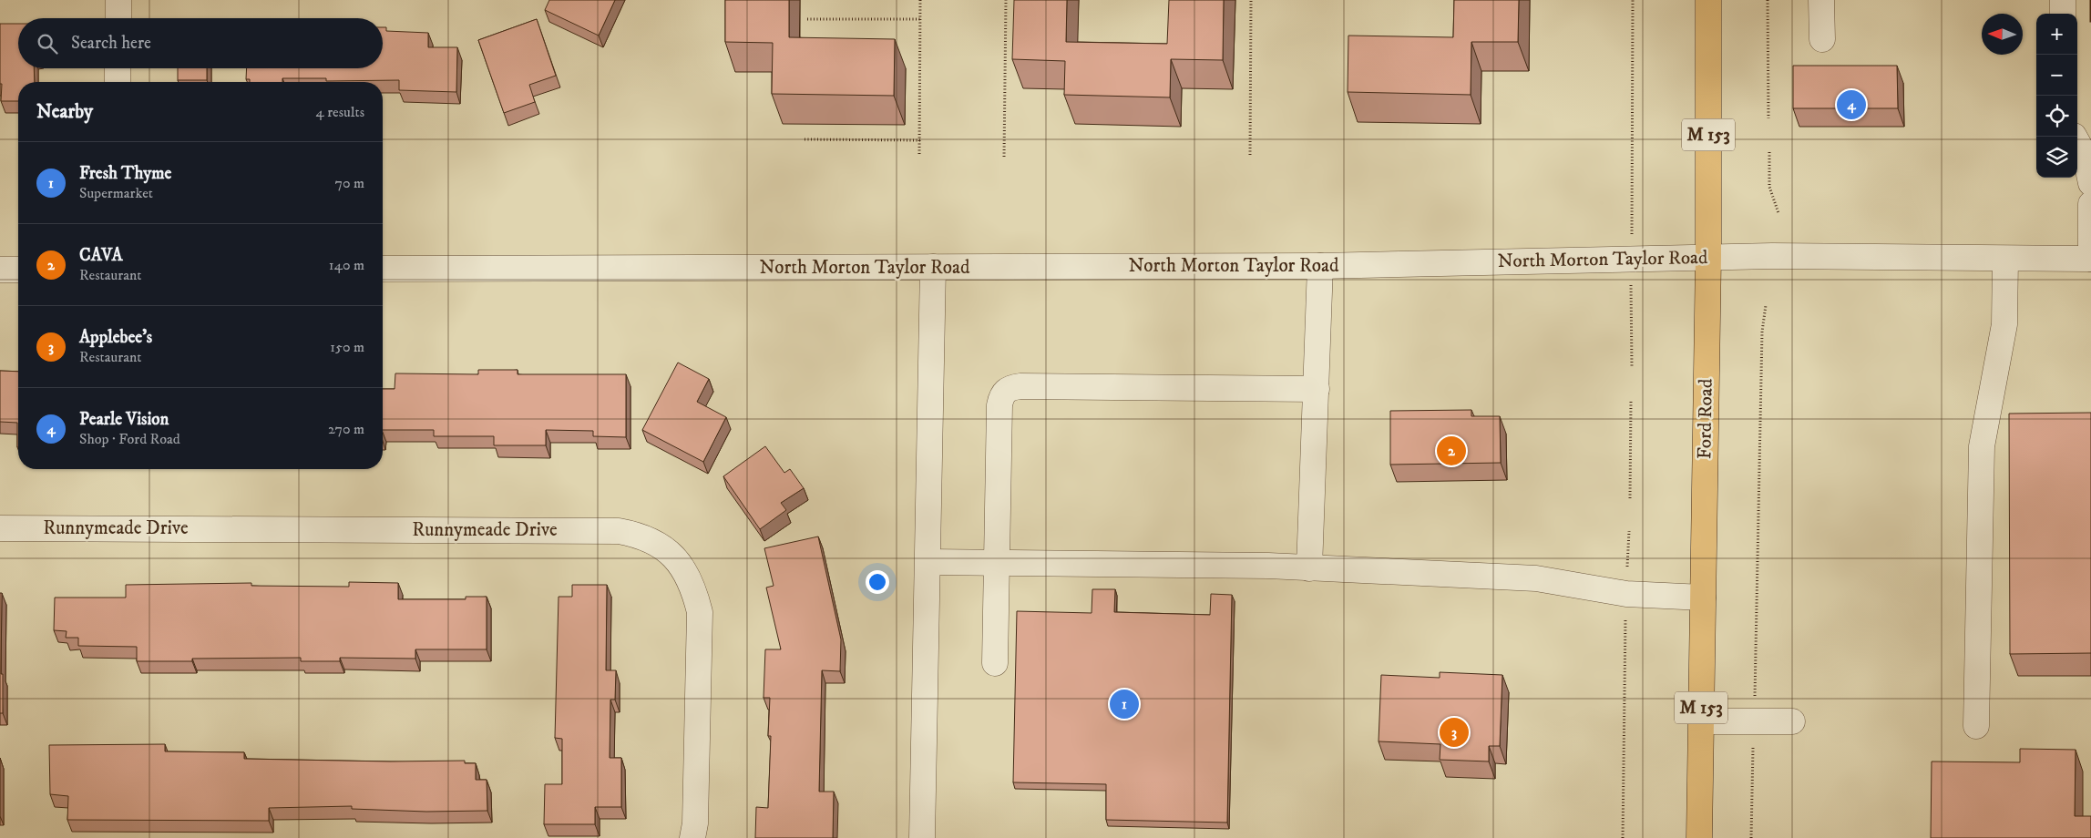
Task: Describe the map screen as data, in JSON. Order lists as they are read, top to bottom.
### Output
{
  "streets": {
    "main road": ["M 153", "Ford Road"],
    "street": ["North Morton Taylor Road", "Runnymeade Drive"]
  },
  "crossings": [
    ["North Morton Taylor Road", "Ford Road"]
  ],
  "north": "left",
  "page": {
    "map_buttons": ["+", "−"],
    "search": "Search here",
    "heading": ["Nearby", "4 results"],
    "pins": [
      "4",
      "2",
      "1",
      "3"
    ],
    "list": [
      {
        "mark": "1",
        "name": "Fresh Thyme",
        "note": "Supermarket",
        "value": "70 m"
      },
      {
        "mark": "2",
        "name": "CAVA",
        "note": "Restaurant",
        "value": "140 m"
      },
      {
        "mark": "3",
        "name": "Applebee's",
        "note": "Restaurant",
        "value": "150 m"
      },
      {
        "mark": "4",
        "name": "Pearle Vision",
        "note": "Shop · Ford Road",
        "value": "270 m"
      }
    ]
  }
}
